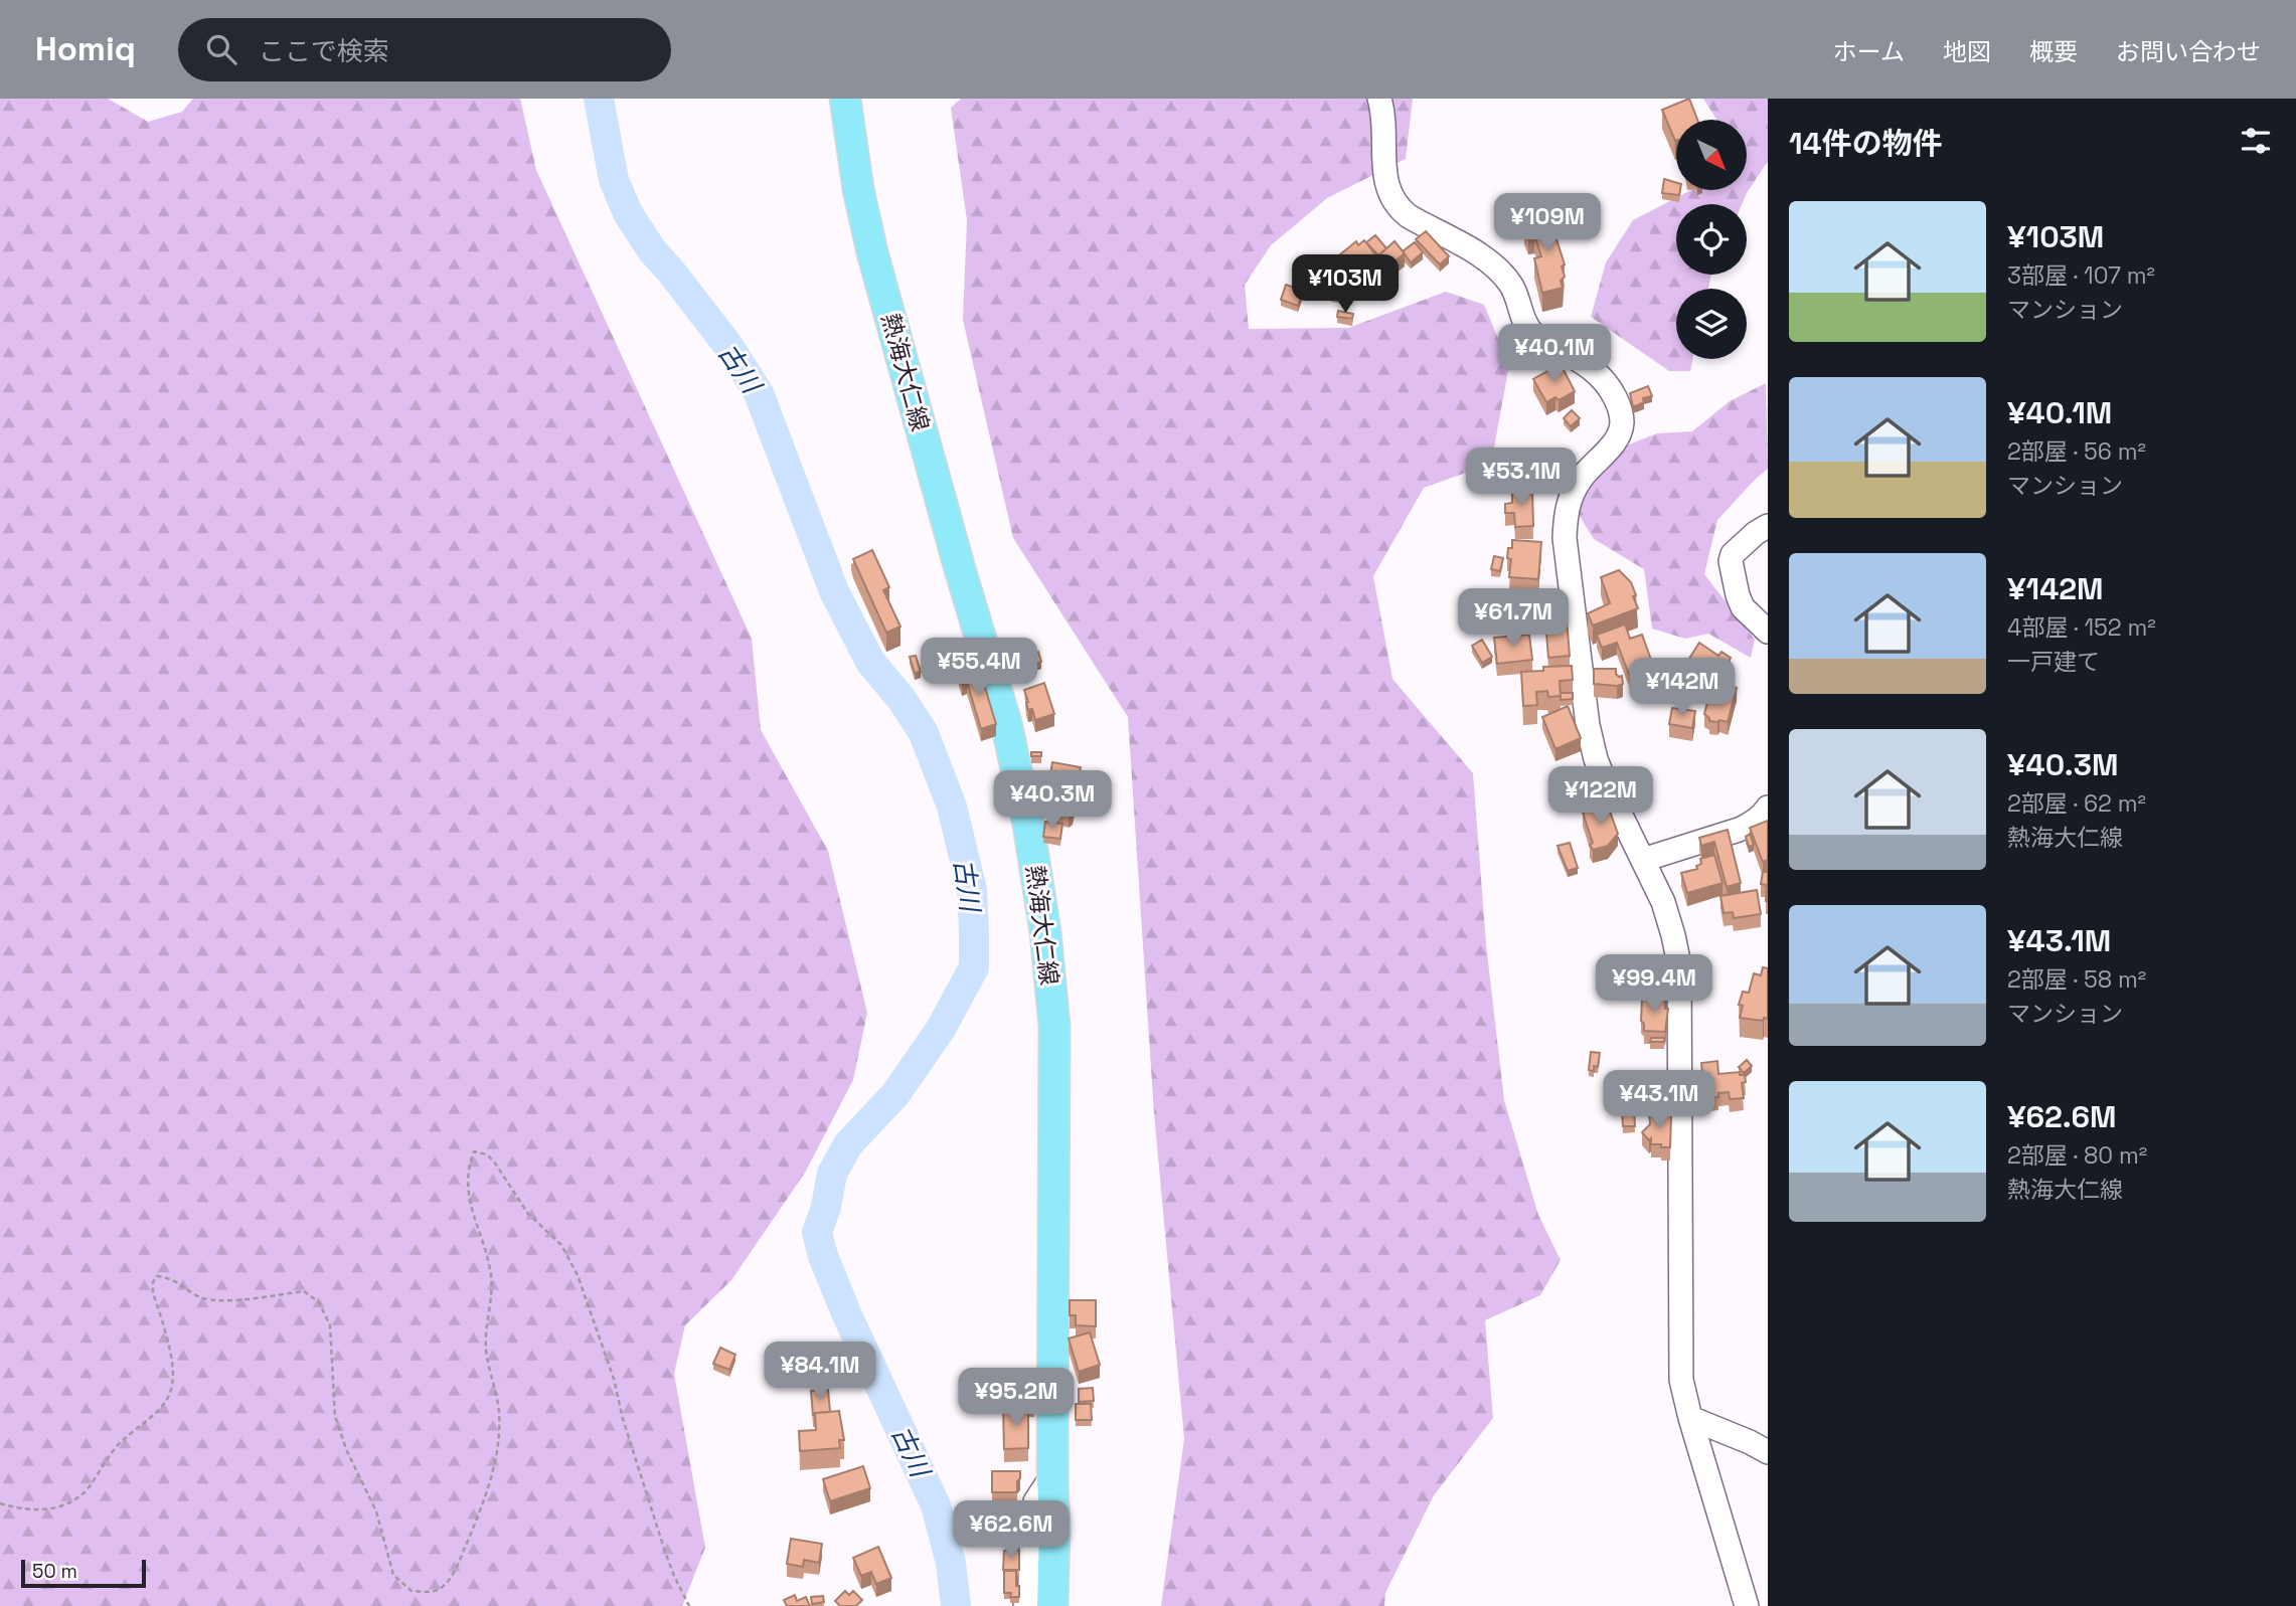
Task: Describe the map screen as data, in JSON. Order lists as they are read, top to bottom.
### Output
{
  "streets": {
    "main road": ["熱海大仁線"]
  },
  "water": ["古川"],
  "scale_bar": "50 m",
  "north": "bottom right",
  "page": {
    "header": "Homiq",
    "search": "ここで検索",
    "nav": [
      "ホーム",
      "地図",
      "概要",
      "お問い合わせ"
    ],
    "heading": "14件の物件",
    "list": [
      {
        "name": "¥103M",
        "note": "3部屋 · 107 m² · マンション"
      },
      {
        "name": "¥40.1M",
        "note": "2部屋 · 56 m² · マンション"
      },
      {
        "name": "¥142M",
        "note": "4部屋 · 152 m² · 一戸建て"
      },
      {
        "name": "¥40.3M",
        "note": "2部屋 · 62 m² · 熱海大仁線"
      },
      {
        "name": "¥43.1M",
        "note": "2部屋 · 58 m² · マンション"
      },
      {
        "name": "¥62.6M",
        "note": "2部屋 · 80 m² · 熱海大仁線"
      }
    ],
    "price": [
      "¥109M",
      "¥103M",
      "¥40.1M",
      "¥53.1M",
      "¥61.7M",
      "¥55.4M",
      "¥142M",
      "¥122M",
      "¥40.3M",
      "¥99.4M",
      "¥43.1M",
      "¥84.1M",
      "¥95.2M",
      "¥62.6M"
    ],
    "scale": "50 m"
  }
}
